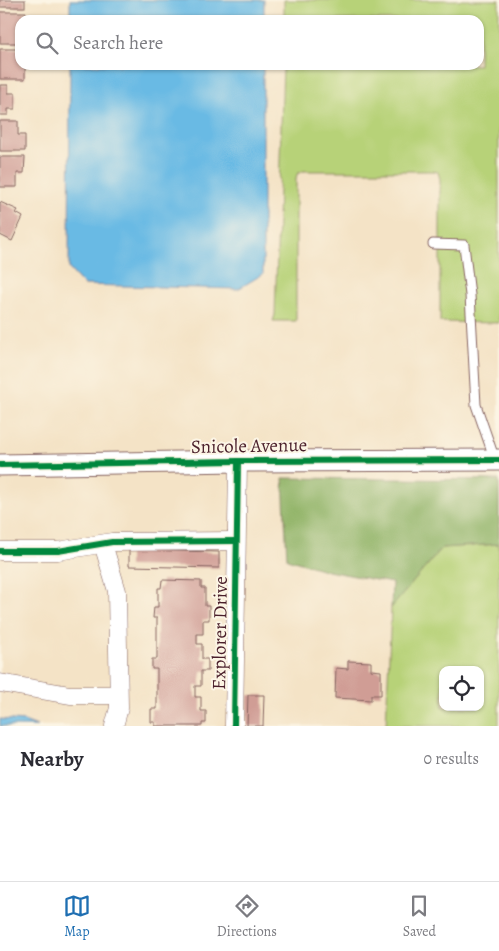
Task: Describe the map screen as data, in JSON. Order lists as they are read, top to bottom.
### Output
{
  "streets": {
    "street": ["Snicole Avenue", "Explorer Drive"]
  },
  "crossings": [
    ["Snicole Avenue", "Explorer Drive"]
  ],
  "page": {
    "search": "Search here",
    "heading": ["Nearby", "0 results"],
    "nav": ["Map", "Directions", "Saved"]
  }
}
